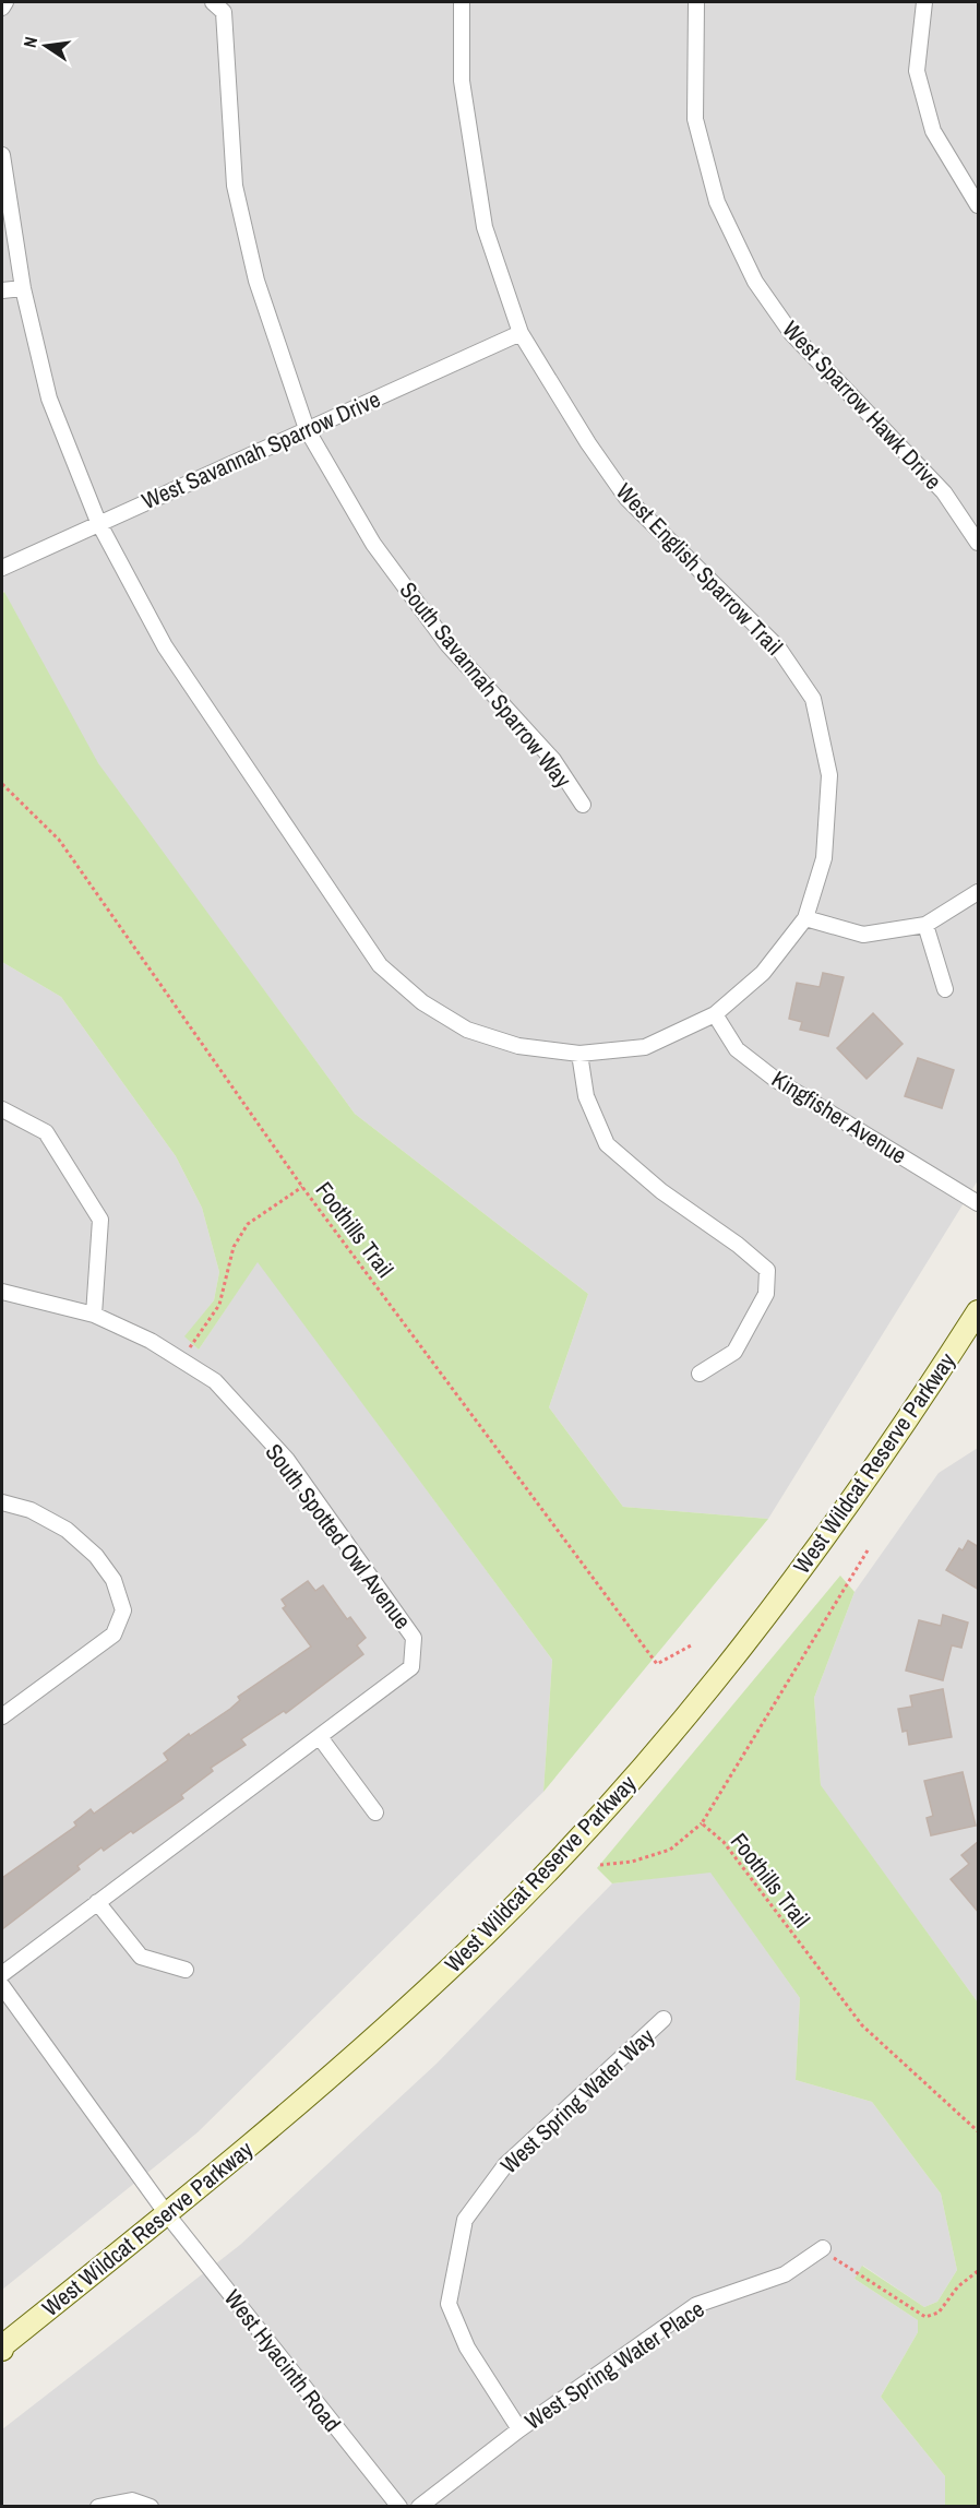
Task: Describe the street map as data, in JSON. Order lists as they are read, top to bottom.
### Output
{
  "streets": {
    "main road": ["West Wildcat Reserve Parkway"],
    "street": [
      "West Sparrow Hawk Drive",
      "West Savannah Sparrow Drive",
      "West English Sparrow Trail",
      "South Savannah Sparrow Way",
      "Kingfisher Avenue",
      "South Spotted Owl Avenue",
      "West Spring Water Way",
      "West Hyacinth Road",
      "West Spring Water Place"
    ],
    "path": ["Foothills Trail"]
  },
  "crossings": [
    ["West Savannah Sparrow Drive", "West English Sparrow Trail"],
    ["West Savannah Sparrow Drive", "South Savannah Sparrow Way"],
    ["West English Sparrow Trail", "Kingfisher Avenue"],
    ["West Wildcat Reserve Parkway", "West Hyacinth Road"],
    ["West Spring Water Way", "West Spring Water Place"]
  ],
  "north": "left"
}
